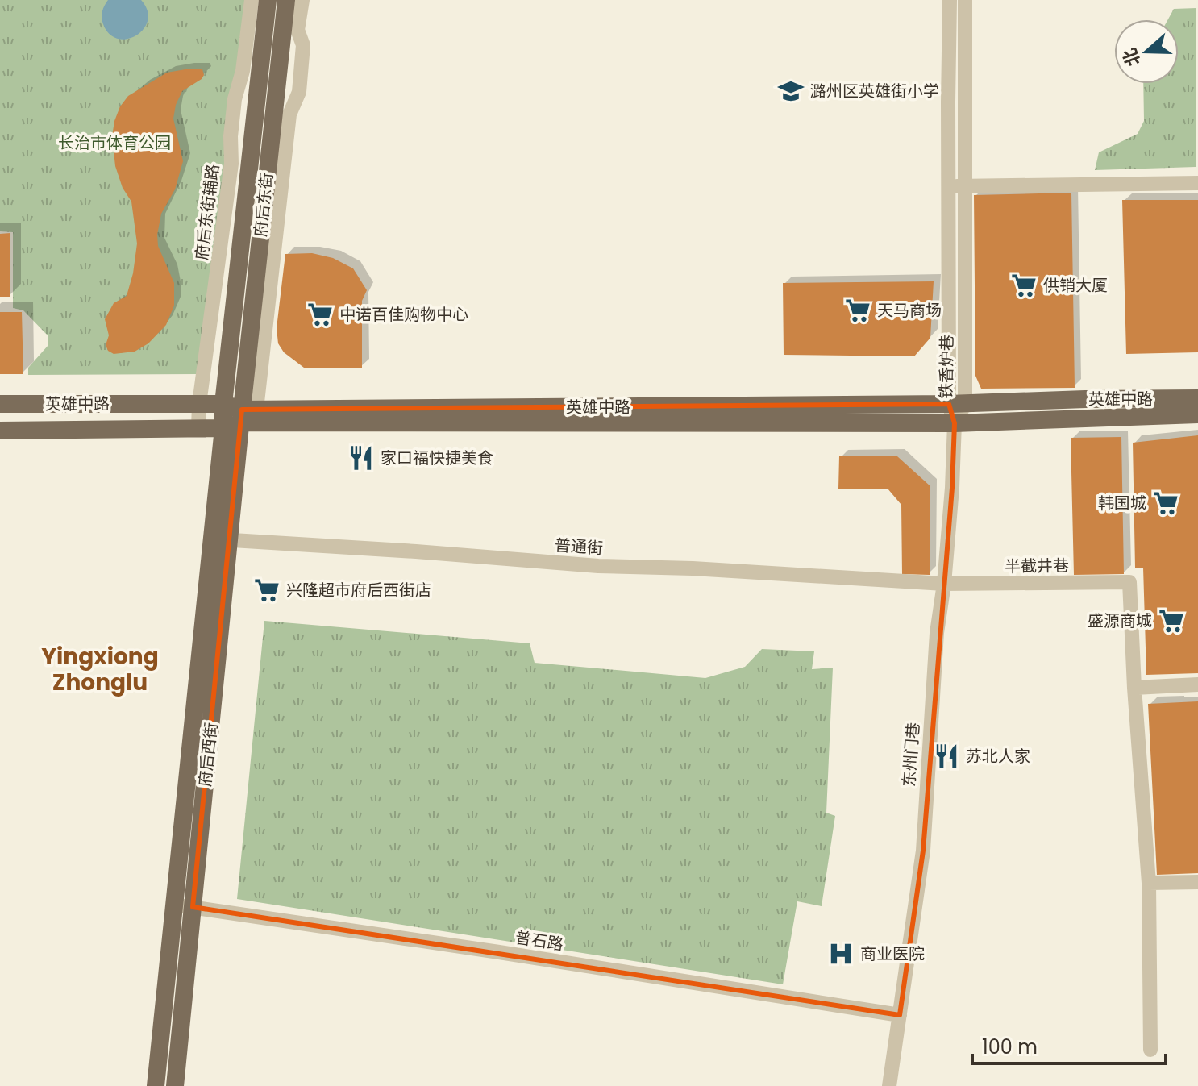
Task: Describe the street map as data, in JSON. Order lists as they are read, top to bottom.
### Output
{
  "streets": {
    "main road": ["府后东街", "英雄中路", "府后西街"],
    "street": [
      "府后东街辅路",
      "铁香炉巷",
      "普通街",
      "半截井巷",
      "东州门巷",
      "普石路"
    ]
  },
  "crossings": [
    ["府后东街", "英雄中路"],
    ["府后东街", "府后西街"],
    ["府后东街辅路", "英雄中路"],
    ["铁香炉巷", "英雄中路"],
    ["铁香炉巷", "东州门巷"],
    ["英雄中路", "府后西街"],
    ["英雄中路", "东州门巷"],
    ["普通街", "半截井巷"],
    ["普通街", "府后西街"],
    ["普通街", "东州门巷"],
    ["半截井巷", "东州门巷"],
    ["府后西街", "普石路"],
    ["东州门巷", "普石路"]
  ],
  "districts": ["Yingxiong Zhonglu"],
  "parks": ["长治市体育公园"],
  "places": {
    "school or university": ["潞州区英雄街小学"],
    "supermarket": [
      "供销大厦",
      "天马商场",
      "中诺百佳购物中心",
      "韩国城",
      "兴隆超市府后西街店",
      "盛源商城"
    ],
    "restaurant": ["家口福快捷美食", "苏北人家"],
    "hospital": ["商业医院"]
  },
  "scale_bar": "100 m",
  "north": "left"
}
